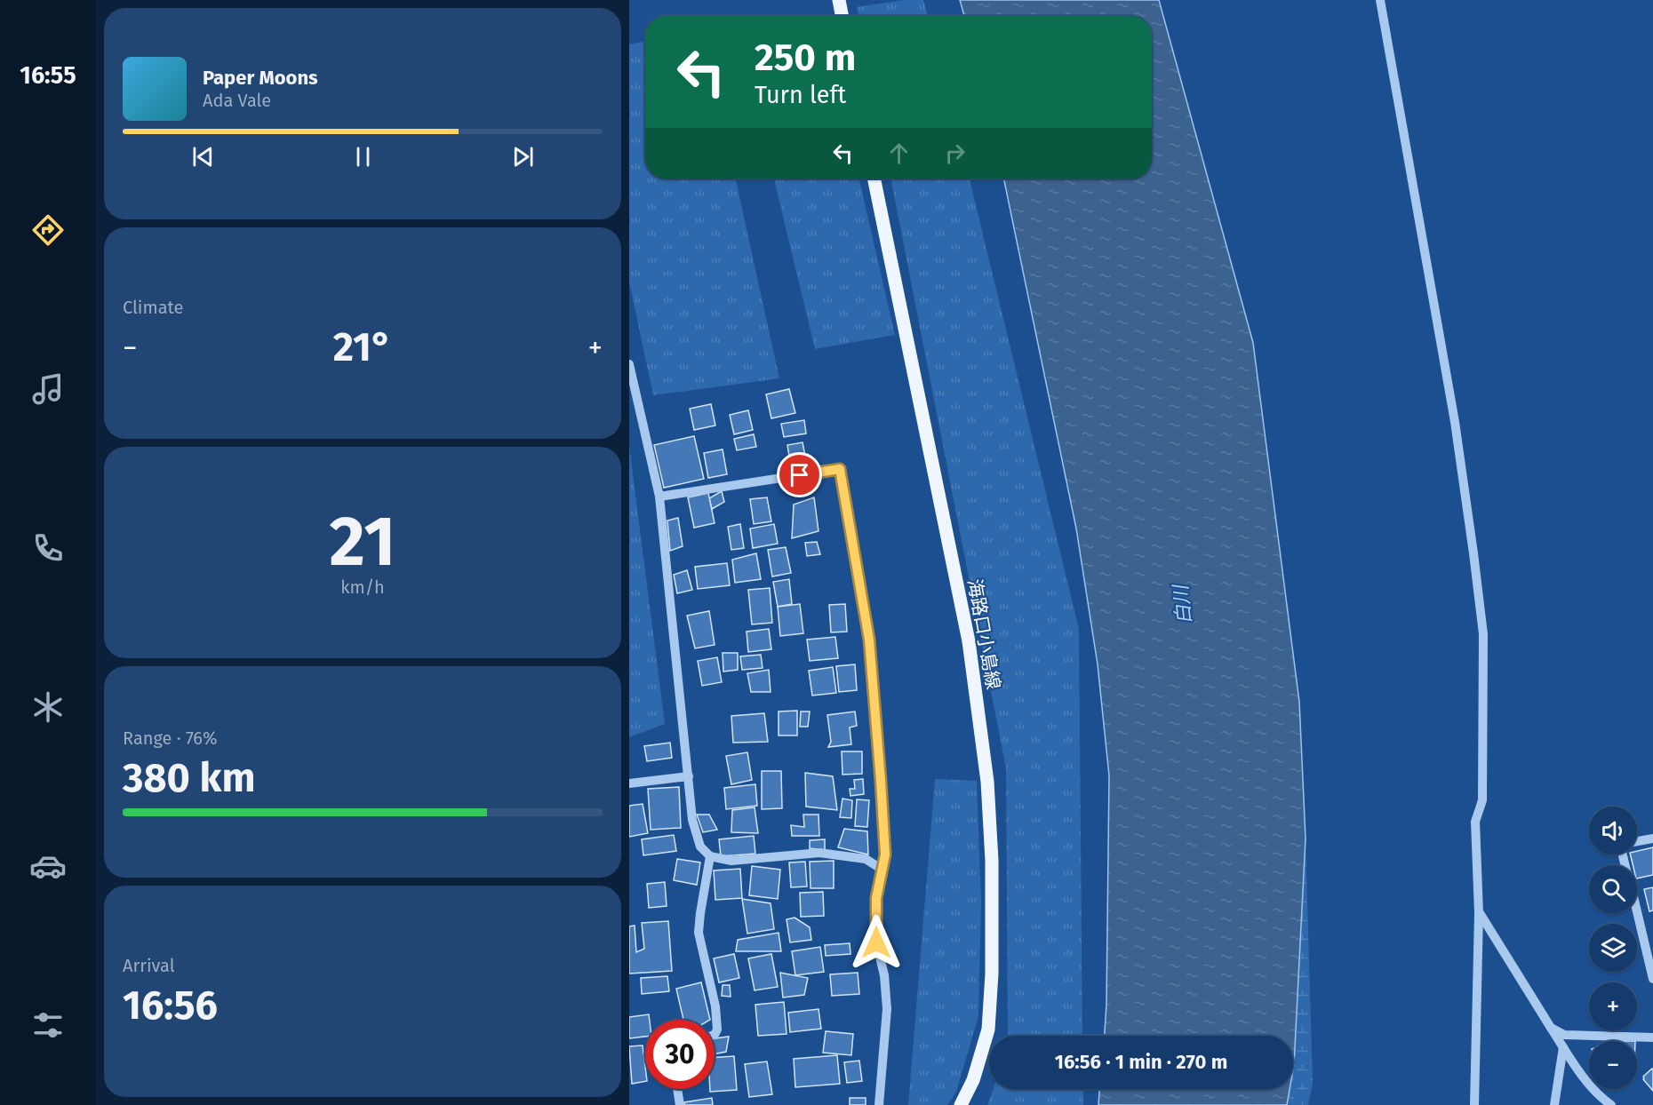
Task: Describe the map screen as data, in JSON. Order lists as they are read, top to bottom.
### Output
{
  "streets": {
    "main road": ["海路口小島線"]
  },
  "water": ["白川"],
  "page": {
    "tabs": "16:55",
    "turn": ["250 m", "Turn left"],
    "song": ["Paper Moons", "Ada Vale"],
    "tile": [
      "Climate",
      ["21", "km/h"],
      ["Range · 76%", "380 km"],
      ["Arrival", "16:56"]
    ],
    "heat": ["−", "21°", "+"],
    "map_buttons": ["+", "−"],
    "limit": "30",
    "trip": "16:56 · 1 min · 270 m"
  }
}
